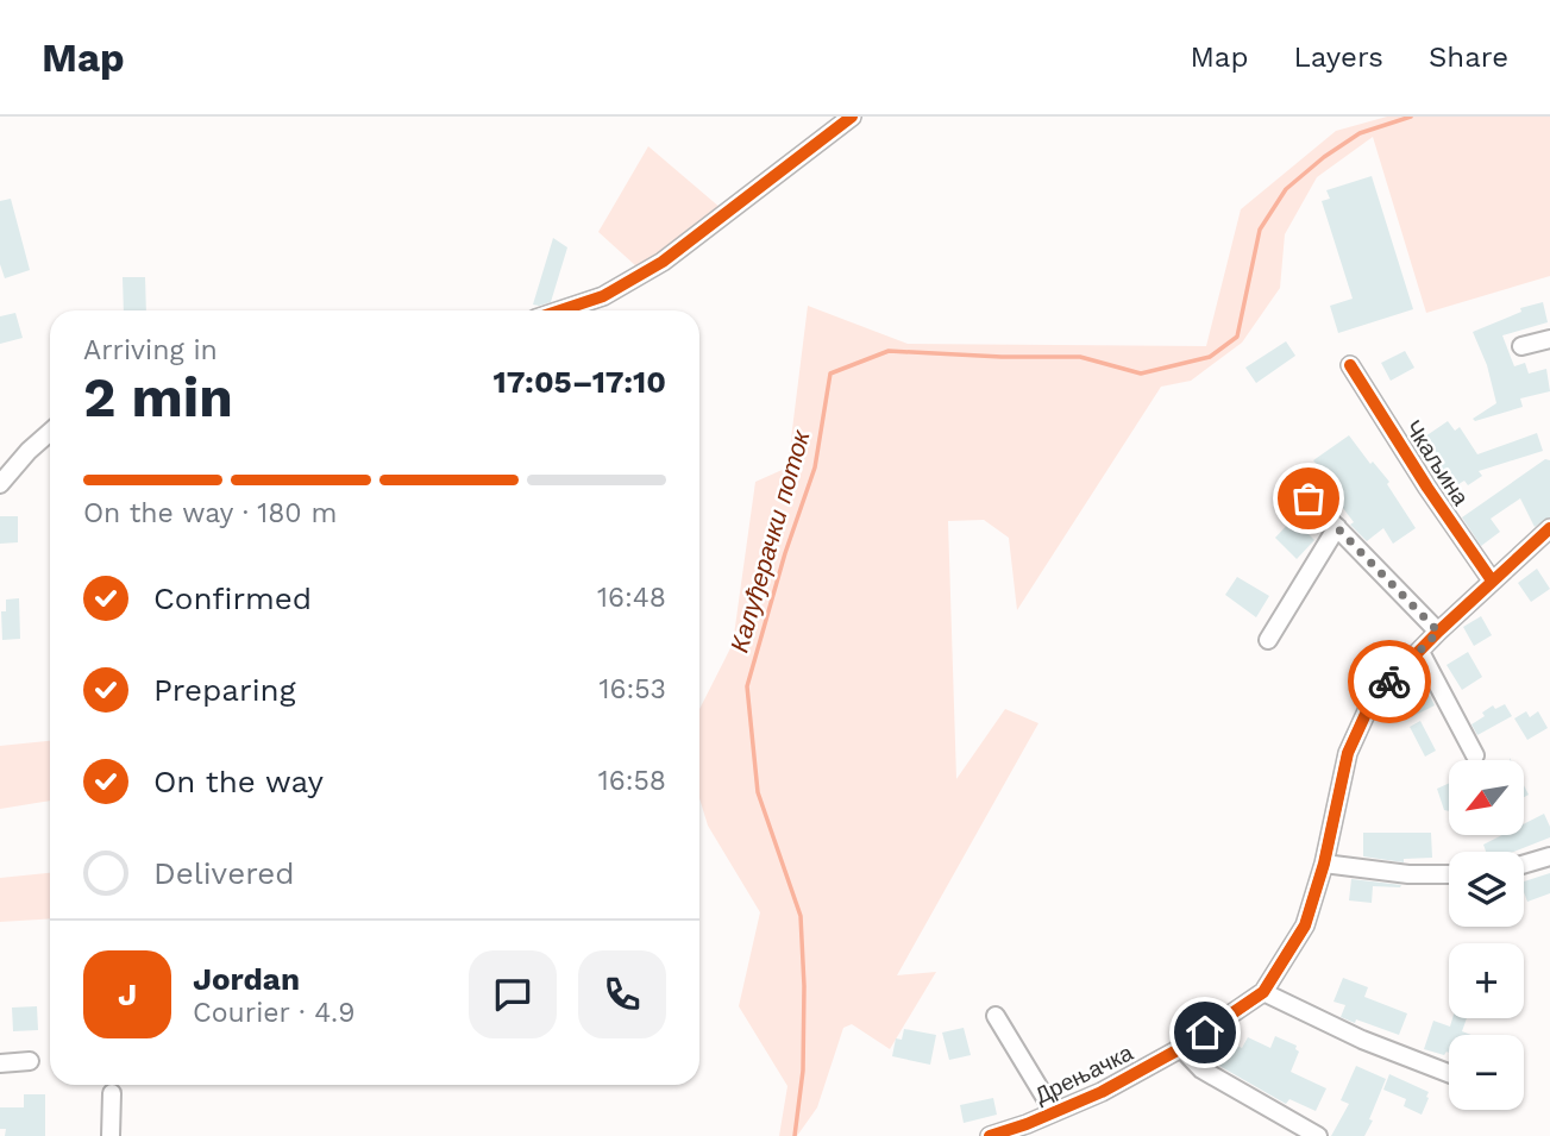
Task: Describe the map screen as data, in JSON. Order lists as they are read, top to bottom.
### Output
{
  "streets": {
    "street": ["Чкаљина", "Дрењачка"]
  },
  "crossings": [
    ["Чкаљина", "Дрењачка"]
  ],
  "water": ["Калуђерачки поток"],
  "north": "bottom left",
  "page": {
    "header": "Map",
    "nav": ["Map", "Layers", "Share"],
    "heading": ["2 min", "Arriving in", "17:05–17:10"],
    "panel": ["Jordan", "Courier · 4.9"],
    "bar": "On the way · 180 m",
    "list": [
      ["Confirmed", "16:48"],
      ["Preparing", "16:53"],
      ["On the way", "16:58"],
      "Delivered"
    ],
    "map_buttons": ["+", "−"],
    "round": "J"
  }
}
